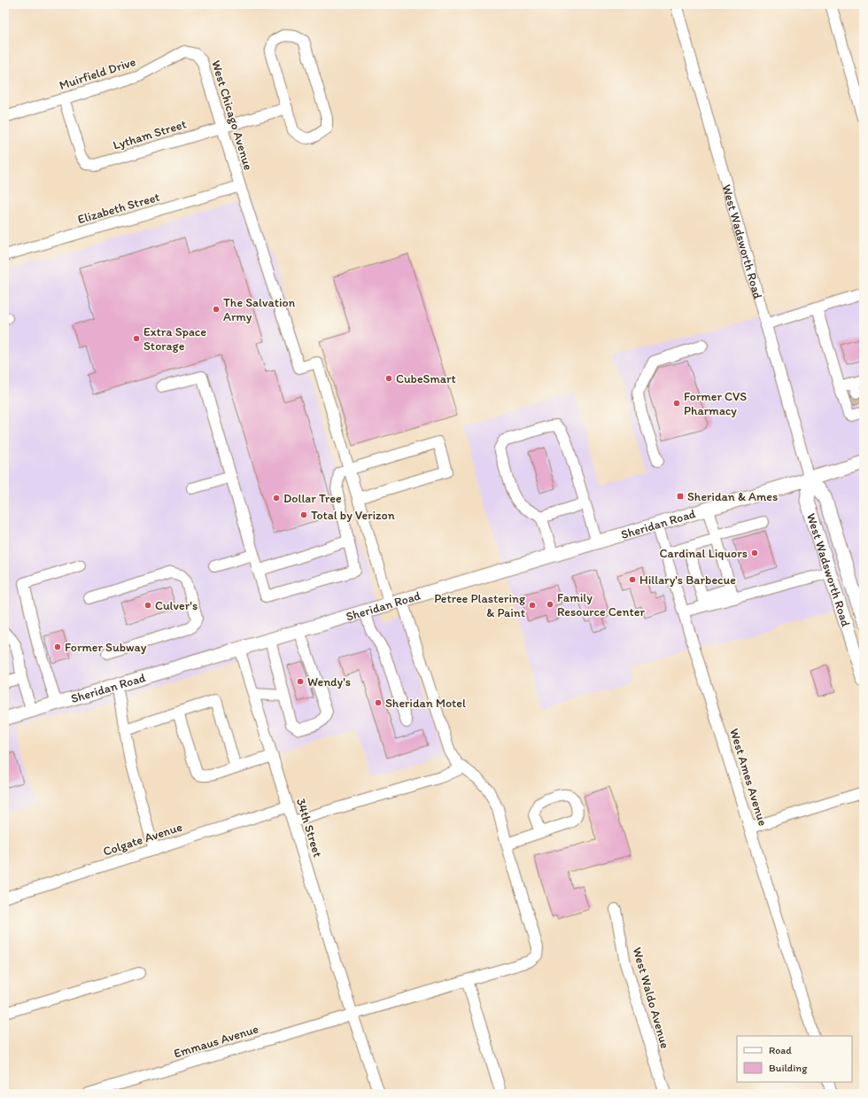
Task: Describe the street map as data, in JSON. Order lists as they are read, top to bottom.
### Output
{
  "streets": {
    "main road": ["West Wadsworth Road", "Sheridan Road"],
    "street": [
      "Muirfield Drive",
      "West Chicago Avenue",
      "Lytham Street",
      "Elizabeth Street",
      "West Ames Avenue",
      "34th Street",
      "Colgate Avenue",
      "West Waldo Avenue",
      "Emmaus Avenue"
    ]
  },
  "crossings": [
    ["Muirfield Drive", "West Chicago Avenue"],
    ["Muirfield Drive", "Lytham Street"],
    ["West Chicago Avenue", "Lytham Street"],
    ["West Chicago Avenue", "Elizabeth Street"],
    ["West Chicago Avenue", "Emmaus Avenue"],
    ["West Wadsworth Road", "Sheridan Road"],
    ["Sheridan Road", "West Ames Avenue"],
    ["Sheridan Road", "34th Street"],
    ["Sheridan Road", "Emmaus Avenue"],
    ["34th Street", "Colgate Avenue"],
    ["34th Street", "Emmaus Avenue"]
  ],
  "places": {
    "other": [
      "The Salvation Army",
      "Extra Space Storage",
      "CubeSmart",
      "Former CVS Pharmacy",
      "Dollar Tree",
      "Total by Verizon",
      "Cardinal Liquors",
      "Hillary's Barbecue",
      "Family Resource Center",
      "Culver's",
      "Petree Plastering & Paint",
      "Former Subway",
      "Wendy's",
      "Sheridan Motel"
    ],
    "transit": ["Sheridan & Ames"]
  },
  "legend": ["Road", "Building"]
}
